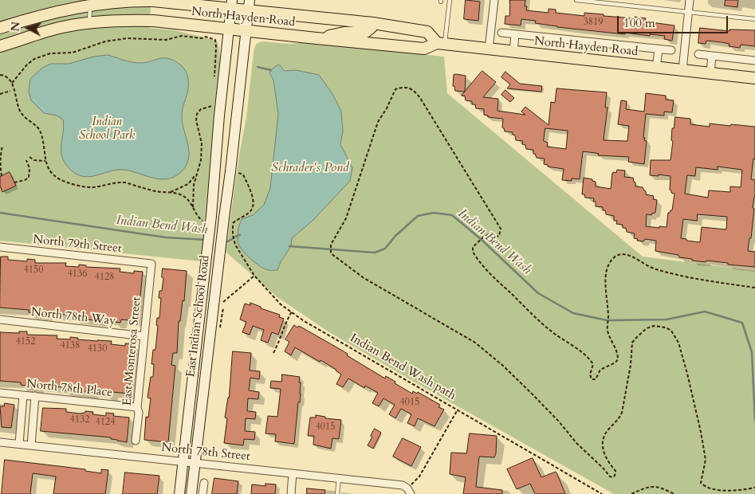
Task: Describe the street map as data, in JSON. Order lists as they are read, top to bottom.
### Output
{
  "streets": {
    "main road": ["North Hayden Road", "East Indian School Road"],
    "street": [
      "North 79th Street",
      "North 78th Way",
      "East Monterosa Street",
      "North 78th Place",
      "North 78th Street"
    ],
    "path": ["Indian Bend Wash path"]
  },
  "crossings": [
    ["North Hayden Road", "East Indian School Road"],
    ["North 79th Street", "East Monterosa Street"],
    ["East Indian School Road", "Indian Bend Wash path"],
    ["East Indian School Road", "North 78th Street"],
    ["North 78th Way", "East Monterosa Street"],
    ["East Monterosa Street", "North 78th Place"]
  ],
  "water": ["Schrader's Pond", "Indian Bend Wash"],
  "parks": ["Indian School Park"],
  "house_numbers": [
    "3819",
    "4150",
    "4136",
    "4128",
    "4152",
    "4138",
    "4130",
    "4015",
    "4132",
    "4124",
    "4015"
  ],
  "scale_bar": "100 m",
  "north": "left"
}
